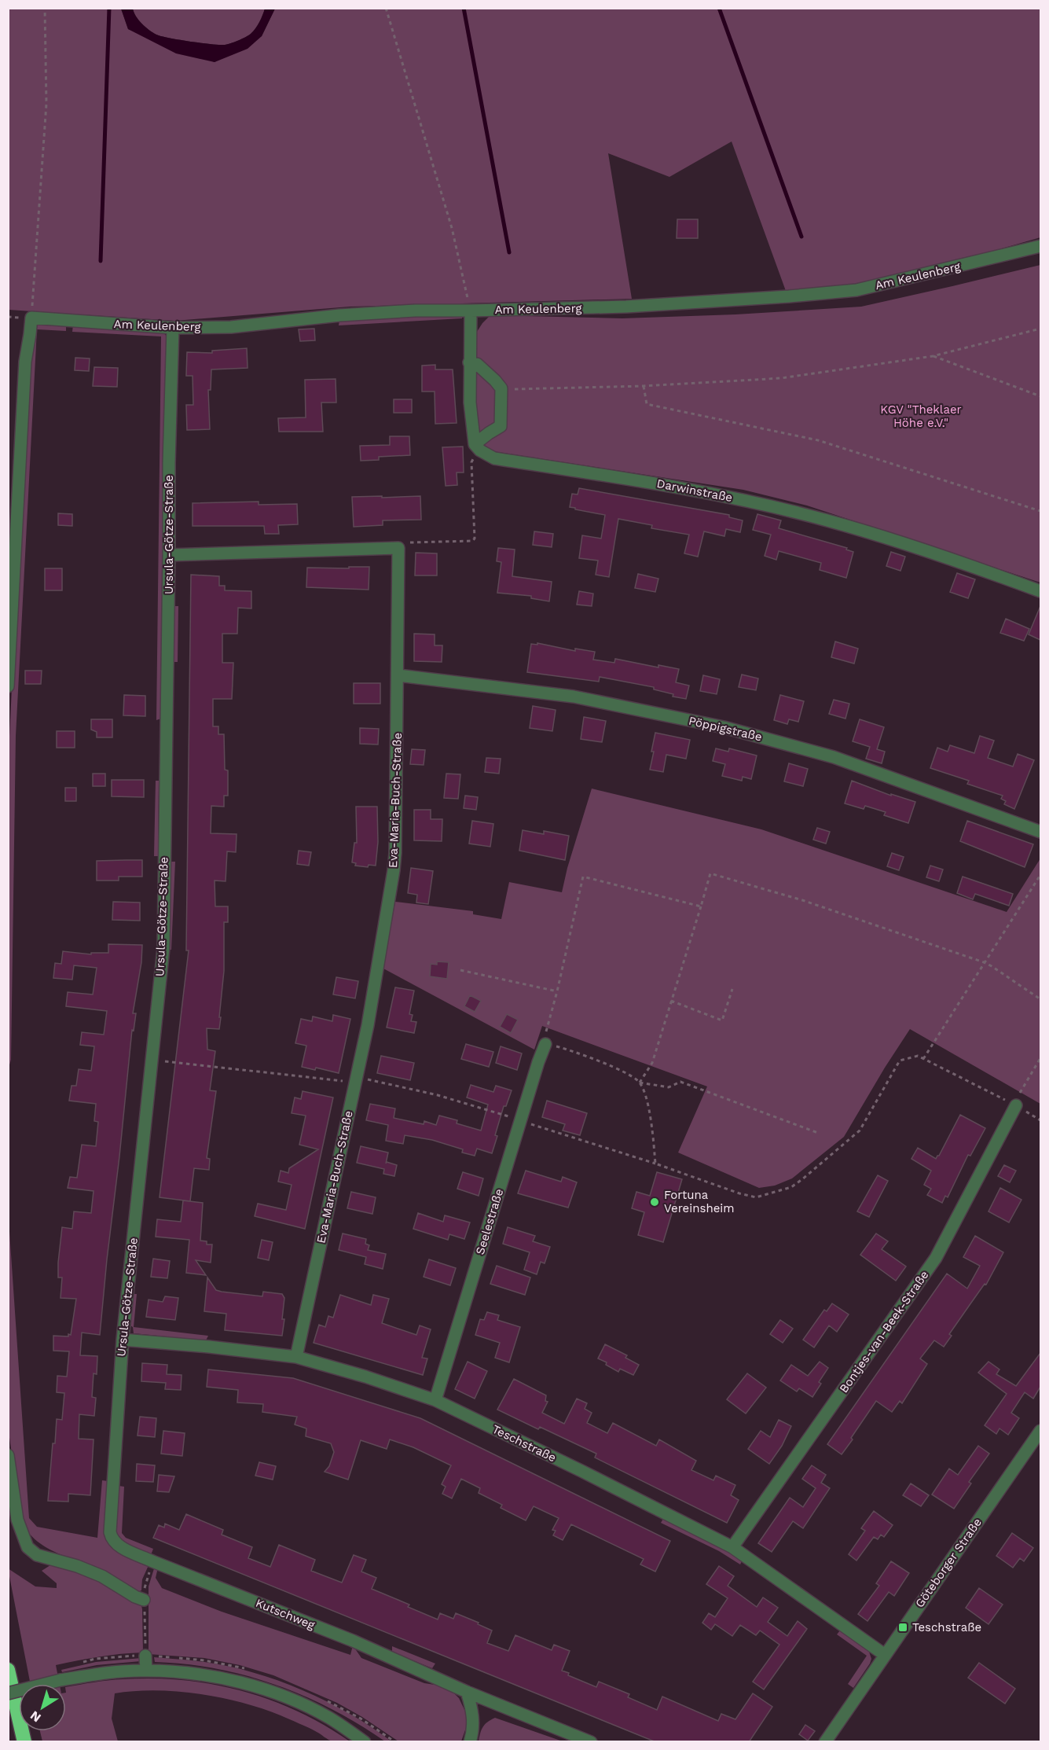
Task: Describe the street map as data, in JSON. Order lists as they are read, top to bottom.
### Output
{
  "streets": {
    "street": [
      "Am Keulenberg",
      "Darwinstraße",
      "Ursula-Götze-Straße",
      "Pöppigstraße",
      "Eva-Maria-Buch-Straße",
      "Seelestraße",
      "Bontjes-van-Beek-Straße",
      "Teschstraße",
      "Göteborger Straße",
      "Kutschweg"
    ]
  },
  "crossings": [
    ["Am Keulenberg", "Ursula-Götze-Straße"],
    ["Ursula-Götze-Straße", "Teschstraße"],
    ["Ursula-Götze-Straße", "Kutschweg"],
    ["Pöppigstraße", "Eva-Maria-Buch-Straße"],
    ["Eva-Maria-Buch-Straße", "Teschstraße"],
    ["Seelestraße", "Teschstraße"],
    ["Bontjes-van-Beek-Straße", "Teschstraße"],
    ["Teschstraße", "Göteborger Straße"]
  ],
  "parks": ["KGV \"Theklaer Höhe e.V.\""],
  "places": {
    "other": ["Fortuna Vereinsheim"],
    "transit": ["Teschstraße"]
  },
  "north": "bottom left"
}
